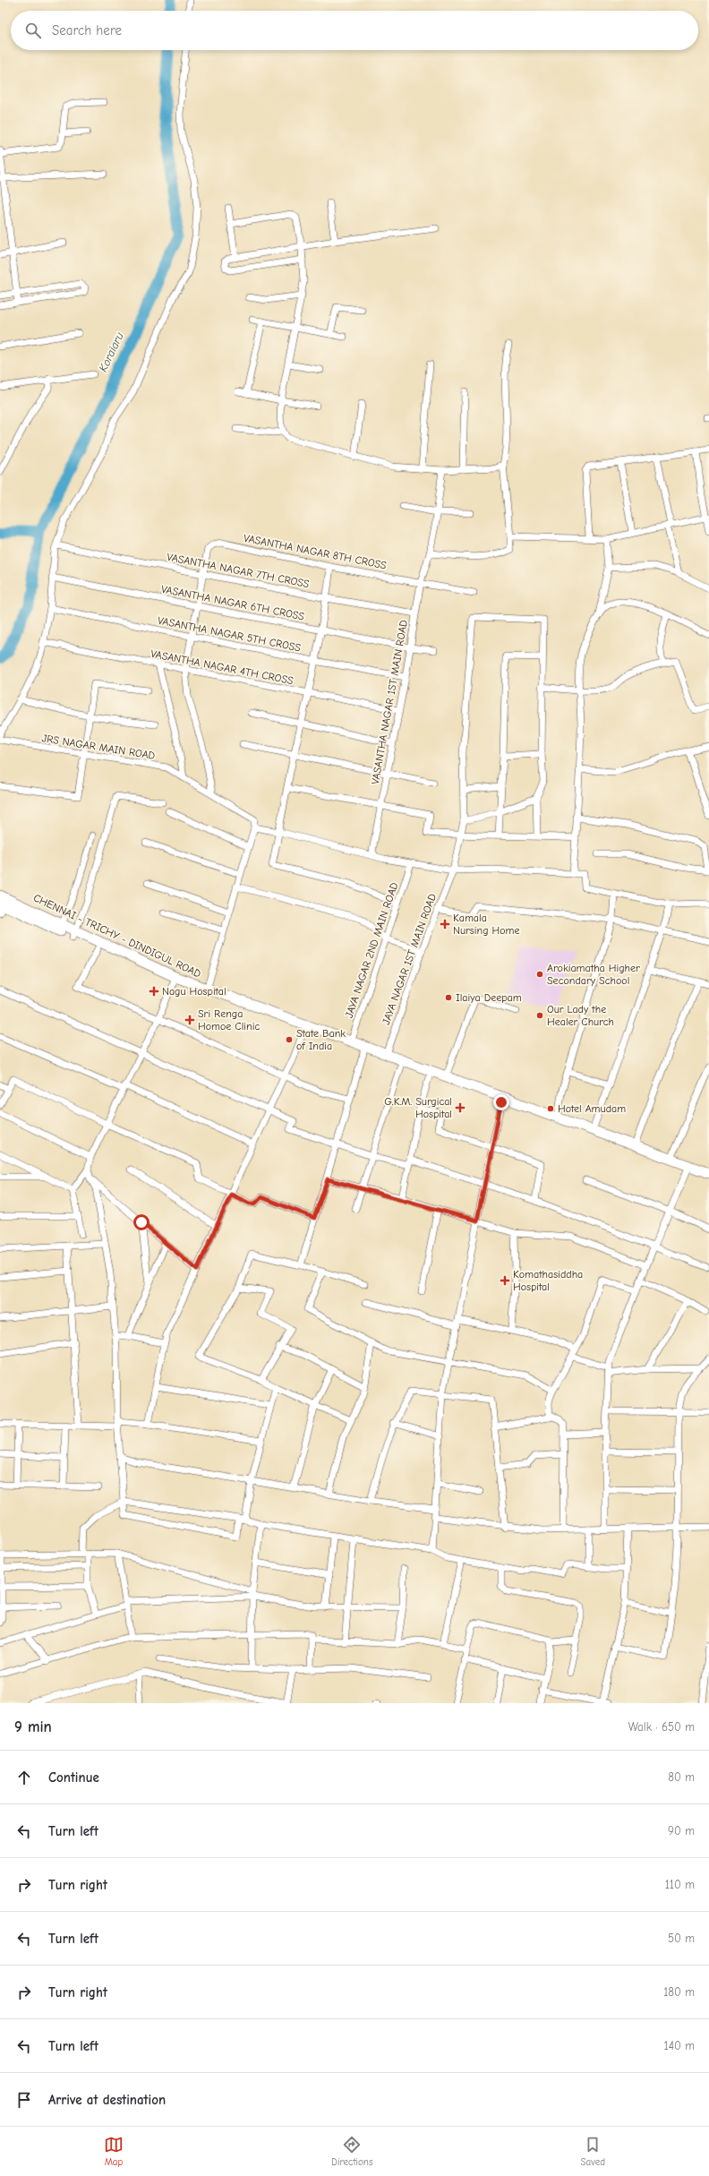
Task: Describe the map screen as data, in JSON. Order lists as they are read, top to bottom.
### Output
{
  "streets": {
    "highway": ["CHENNAI - TRICHY - DINDIGUL ROAD"],
    "street": [
      "VASANTHA NAGAR 8TH CROSS",
      "VASANTHA NAGAR 7TH CROSS",
      "VASANTHA NAGAR 6TH CROSS",
      "VASANTHA NAGAR 5TH CROSS",
      "VASANTHA NAGAR 4TH CROSS",
      "VASANTHA NAGAR 1ST MAIN ROAD",
      "JRS NAGAR MAIN ROAD",
      "JAYA NAGAR 2ND MAIN ROAD",
      "JAYA NAGAR 1ST MAIN ROAD"
    ]
  },
  "crossings": [
    ["VASANTHA NAGAR 8TH CROSS", "VASANTHA NAGAR 7TH CROSS"],
    ["VASANTHA NAGAR 8TH CROSS", "VASANTHA NAGAR 1ST MAIN ROAD"],
    ["VASANTHA NAGAR 7TH CROSS", "VASANTHA NAGAR 1ST MAIN ROAD"],
    ["VASANTHA NAGAR 6TH CROSS", "VASANTHA NAGAR 1ST MAIN ROAD"],
    ["VASANTHA NAGAR 5TH CROSS", "VASANTHA NAGAR 1ST MAIN ROAD"],
    ["VASANTHA NAGAR 4TH CROSS", "VASANTHA NAGAR 1ST MAIN ROAD"],
    ["CHENNAI - TRICHY - DINDIGUL ROAD", "JAYA NAGAR 2ND MAIN ROAD"],
    ["CHENNAI - TRICHY - DINDIGUL ROAD", "JAYA NAGAR 1ST MAIN ROAD"]
  ],
  "water": ["Koraiaru"],
  "places": {
    "health": [
      "Kamala Nursing Home",
      "Nagu Hospital",
      "Sri Renga Homoe Clinic",
      "G.K.M. Surgical Hospital",
      "Komathasiddha Hospital"
    ],
    "other": [
      "Arokiamatha Higher Secondary School",
      "Ilaiya Deepam",
      "Our Lady the Healer Church",
      "State Bank of India",
      "Hotel Amudam"
    ]
  },
  "page": {
    "search": "Search here",
    "heading": ["9 min", "Walk · 650 m"],
    "list": [
      ["Continue", "80 m"],
      ["Turn left", "90 m"],
      ["Turn right", "110 m"],
      ["Turn left", "50 m"],
      ["Turn right", "180 m"],
      ["Turn left", "140 m"],
      "Arrive at destination"
    ],
    "nav": ["Map", "Directions", "Saved"]
  }
}
